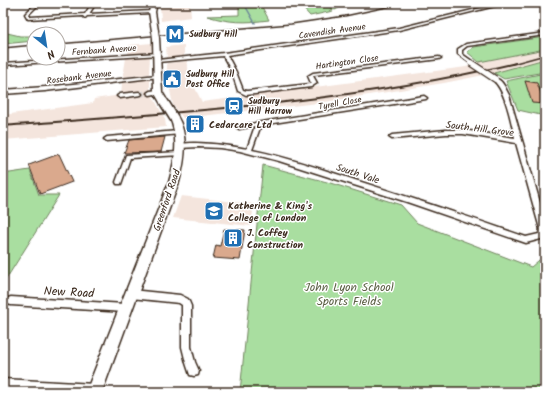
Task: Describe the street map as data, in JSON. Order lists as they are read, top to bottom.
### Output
{
  "streets": {
    "main road": ["Greenford Road"],
    "street": [
      "Cavendish Avenue",
      "Fernbank Avenue",
      "Hartington Close",
      "Rosebank Avenue",
      "Tyrell Close",
      "South Hill Grove",
      "South Vale",
      "New Road"
    ]
  },
  "crossings": [
    ["Cavendish Avenue", "Fernbank Avenue"],
    ["Cavendish Avenue", "Hartington Close"],
    ["Cavendish Avenue", "Greenford Road"],
    ["Fernbank Avenue", "Greenford Road"],
    ["Rosebank Avenue", "Greenford Road"],
    ["South Vale", "Greenford Road"],
    ["Greenford Road", "New Road"]
  ],
  "parks": ["John Lyon School Sports Fields"],
  "places": {
    "metro station": ["Sudbury Hill"],
    "public building": ["Sudbury Hill Post Office"],
    "station": ["Sudbury Hill Harrow"],
    "building": ["Cedarcare Ltd", "J. Coffey Construction"],
    "school or university": ["Katherine & King's College of London"]
  },
  "north": "bottom right"
}
